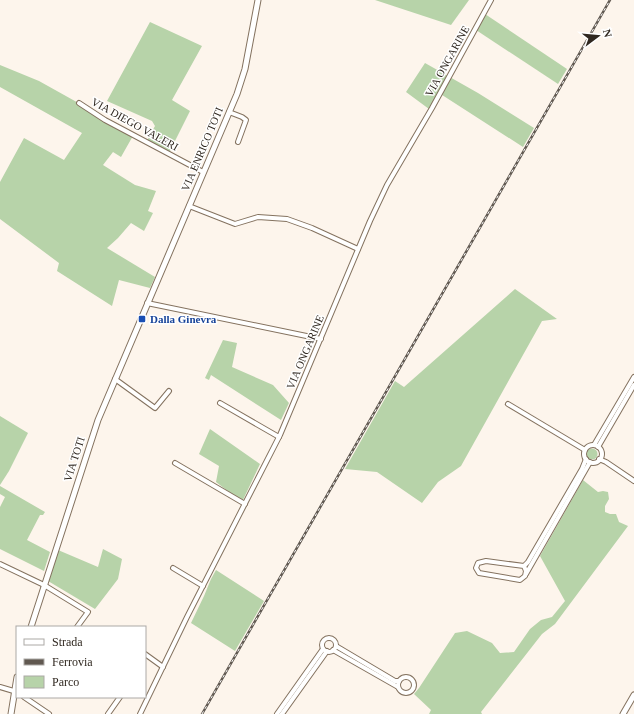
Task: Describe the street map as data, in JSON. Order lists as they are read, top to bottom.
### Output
{
  "streets": {
    "main road": ["VIA ENRICO TOTI", "VIA TOTI"],
    "street": ["VIA ONGARINE", "VIA DIEGO VALERI"]
  },
  "crossings": [
    ["VIA DIEGO VALERI", "VIA ENRICO TOTI"],
    ["VIA ENRICO TOTI", "VIA TOTI"]
  ],
  "places": {
    "transit": ["Dalla Ginevra"]
  },
  "legend": ["Strada", "Ferrovia", "Parco"],
  "north": "right"
}
